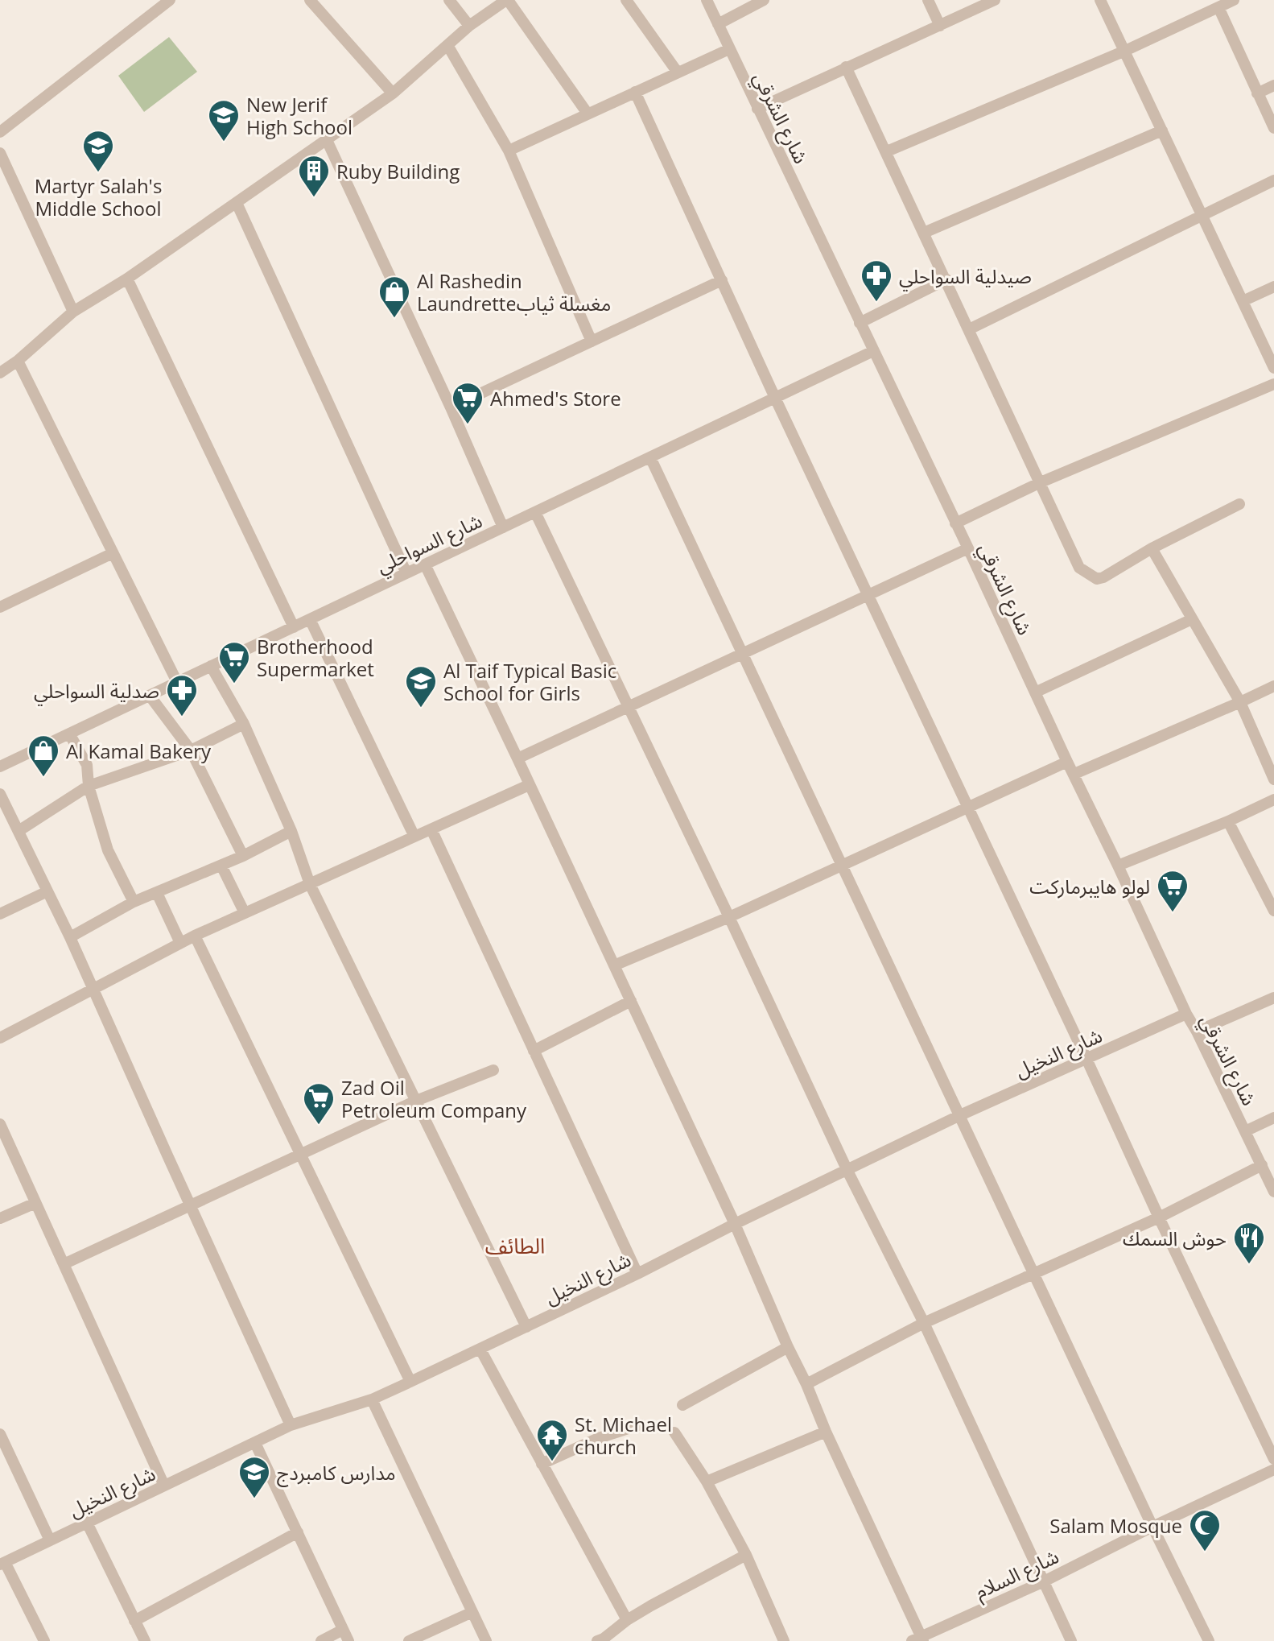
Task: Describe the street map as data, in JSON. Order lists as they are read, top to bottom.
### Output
{
  "streets": {
    "street": [
      "شارع الشرقي",
      "شارع السواحلي",
      "شارع النخيل",
      "شارع السلام"
    ]
  },
  "crossings": [
    ["شارع الشرقي", "شارع السواحلي"],
    ["شارع الشرقي", "شارع النخيل"]
  ],
  "districts": ["الطائف"],
  "places": {
    "school or university": [
      "New Jerif High School",
      "Martyr Salah's Middle School",
      "Al Taif Typical Basic School for Girls",
      "مدارس كامبردج"
    ],
    "building": ["Ruby Building"],
    "pharmacy": ["صيدلية السواحلي", "صدلية السواحلي"],
    "shop": ["Al Rashedin Laundretteمغسلة ثياب", "Al Kamal Bakery"],
    "supermarket": [
      "Ahmed's Store",
      "Brotherhood Supermarket",
      "لولو هايبرماركت",
      "Zad Oil Petroleum Company"
    ],
    "restaurant": ["حوش السمك"],
    "temple": ["St. Michael church"],
    "mosque": ["Salam Mosque"]
  }
}
